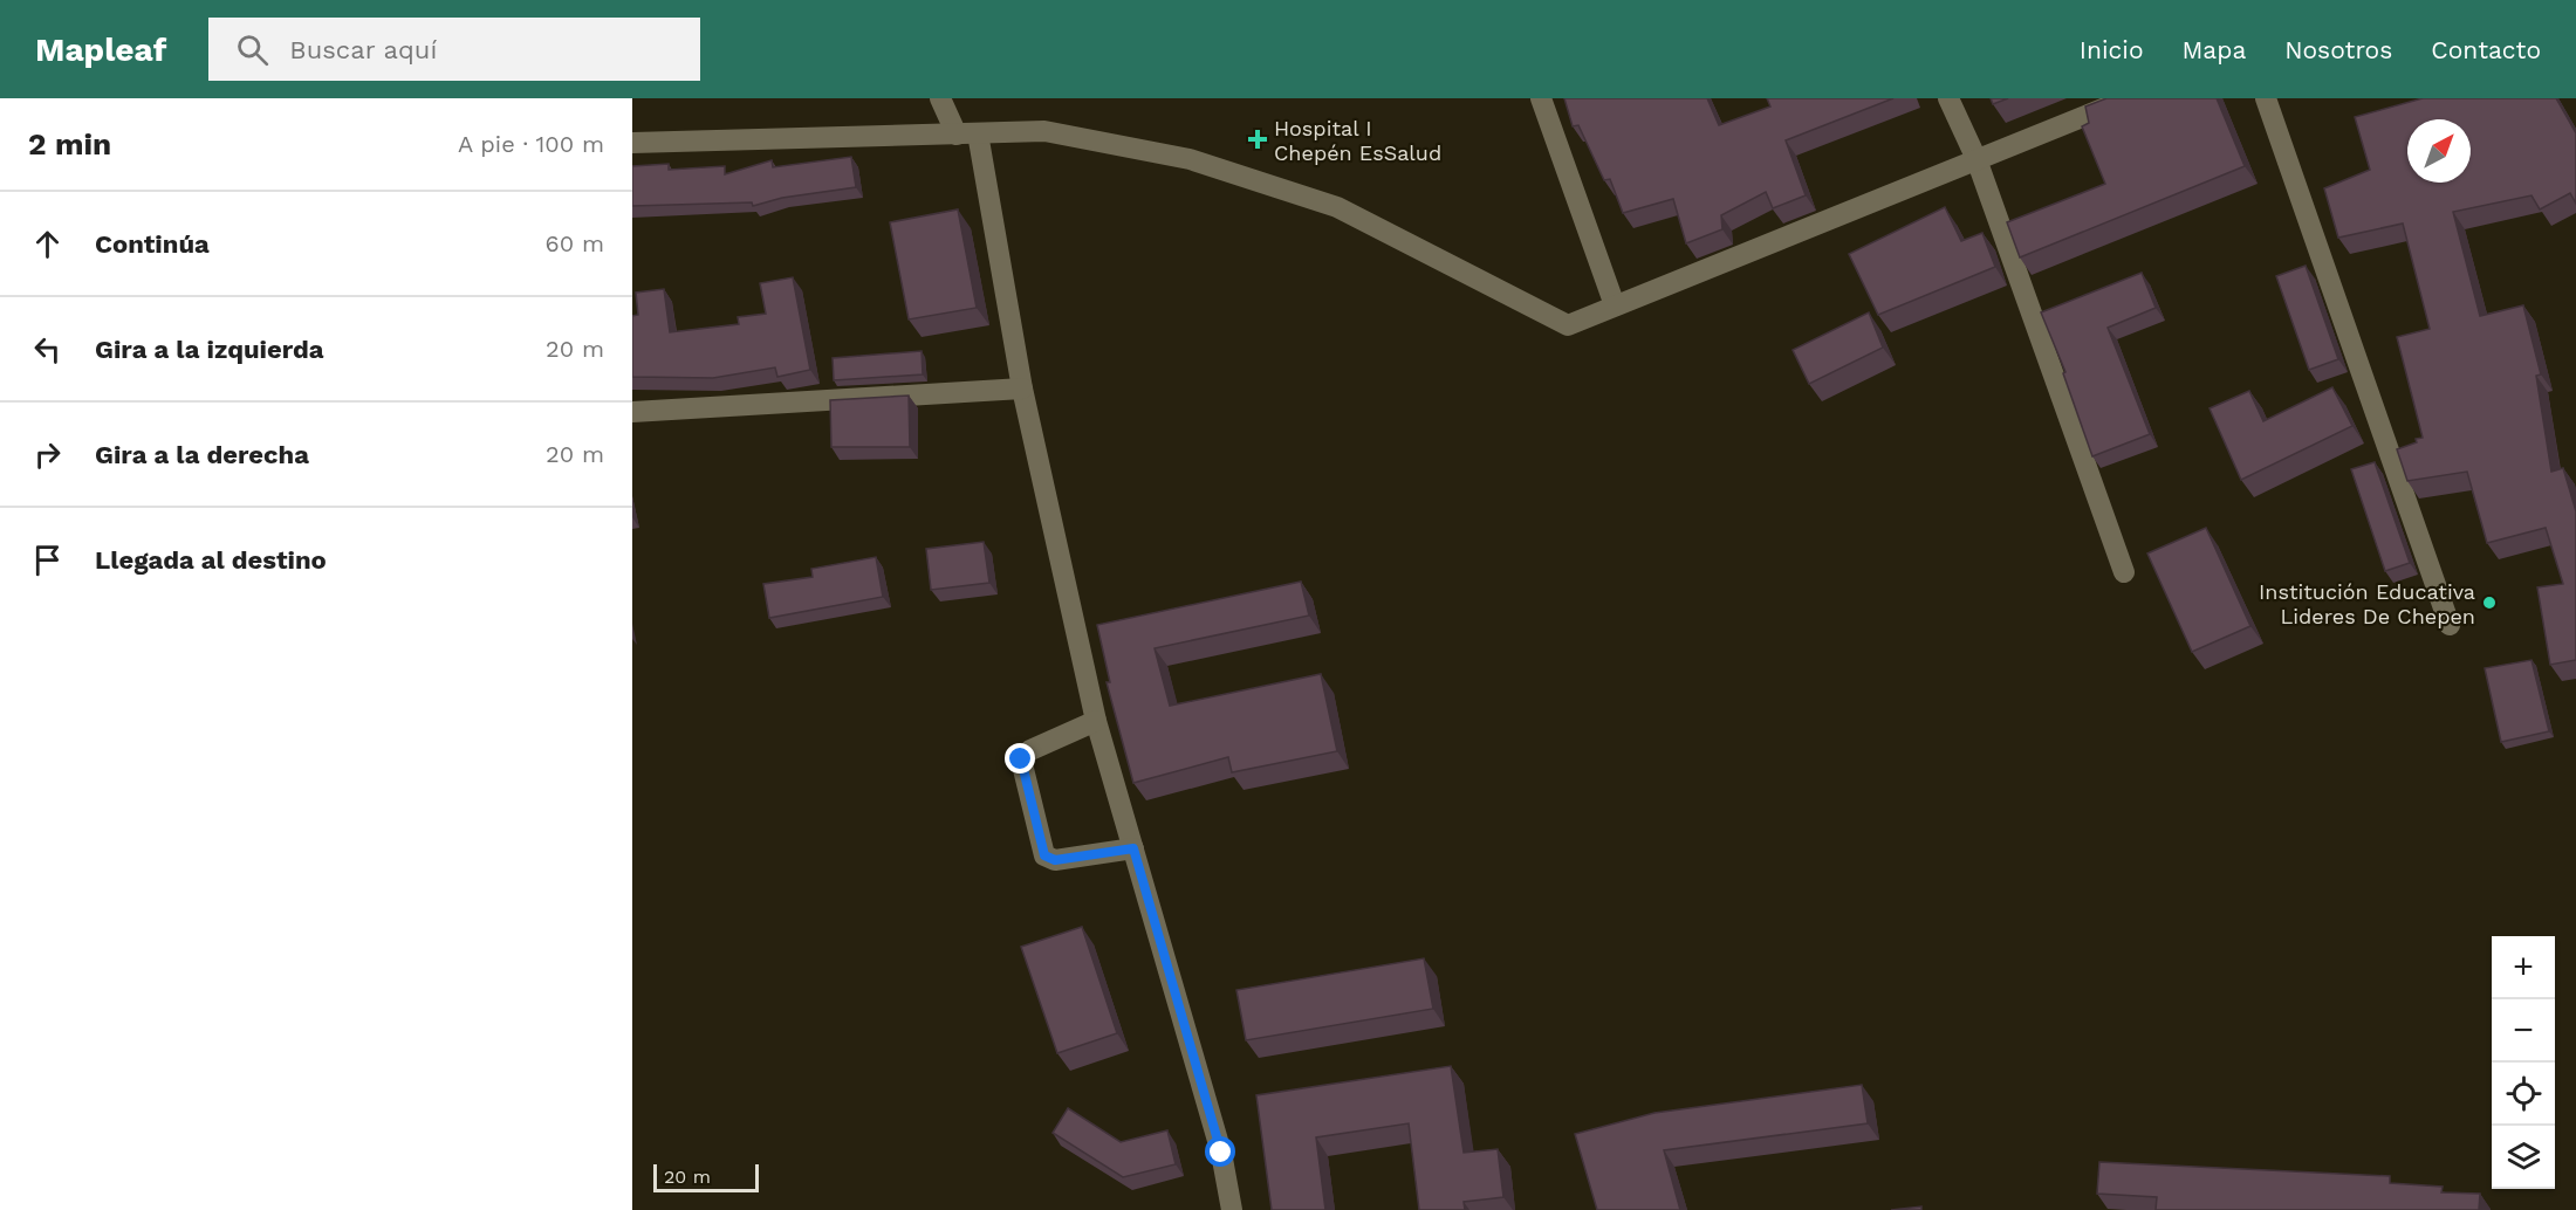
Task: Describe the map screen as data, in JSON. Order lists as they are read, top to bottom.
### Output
{
  "places": {
    "health": ["Hospital I Chepén EsSalud"],
    "other": ["Institución Educativa Lideres De Chepen"]
  },
  "scale_bar": "20 m",
  "north": "top right",
  "page": {
    "header": "Mapleaf",
    "search": "Buscar aquí",
    "nav": [
      "Inicio",
      "Mapa",
      "Nosotros",
      "Contacto"
    ],
    "heading": ["2 min", "A pie · 100 m"],
    "list": [
      ["Continúa", "60 m"],
      ["Gira a la izquierda", "20 m"],
      ["Gira a la derecha", "20 m"],
      "Llegada al destino"
    ],
    "map_buttons": ["+", "−"],
    "scale": "20 m"
  }
}
